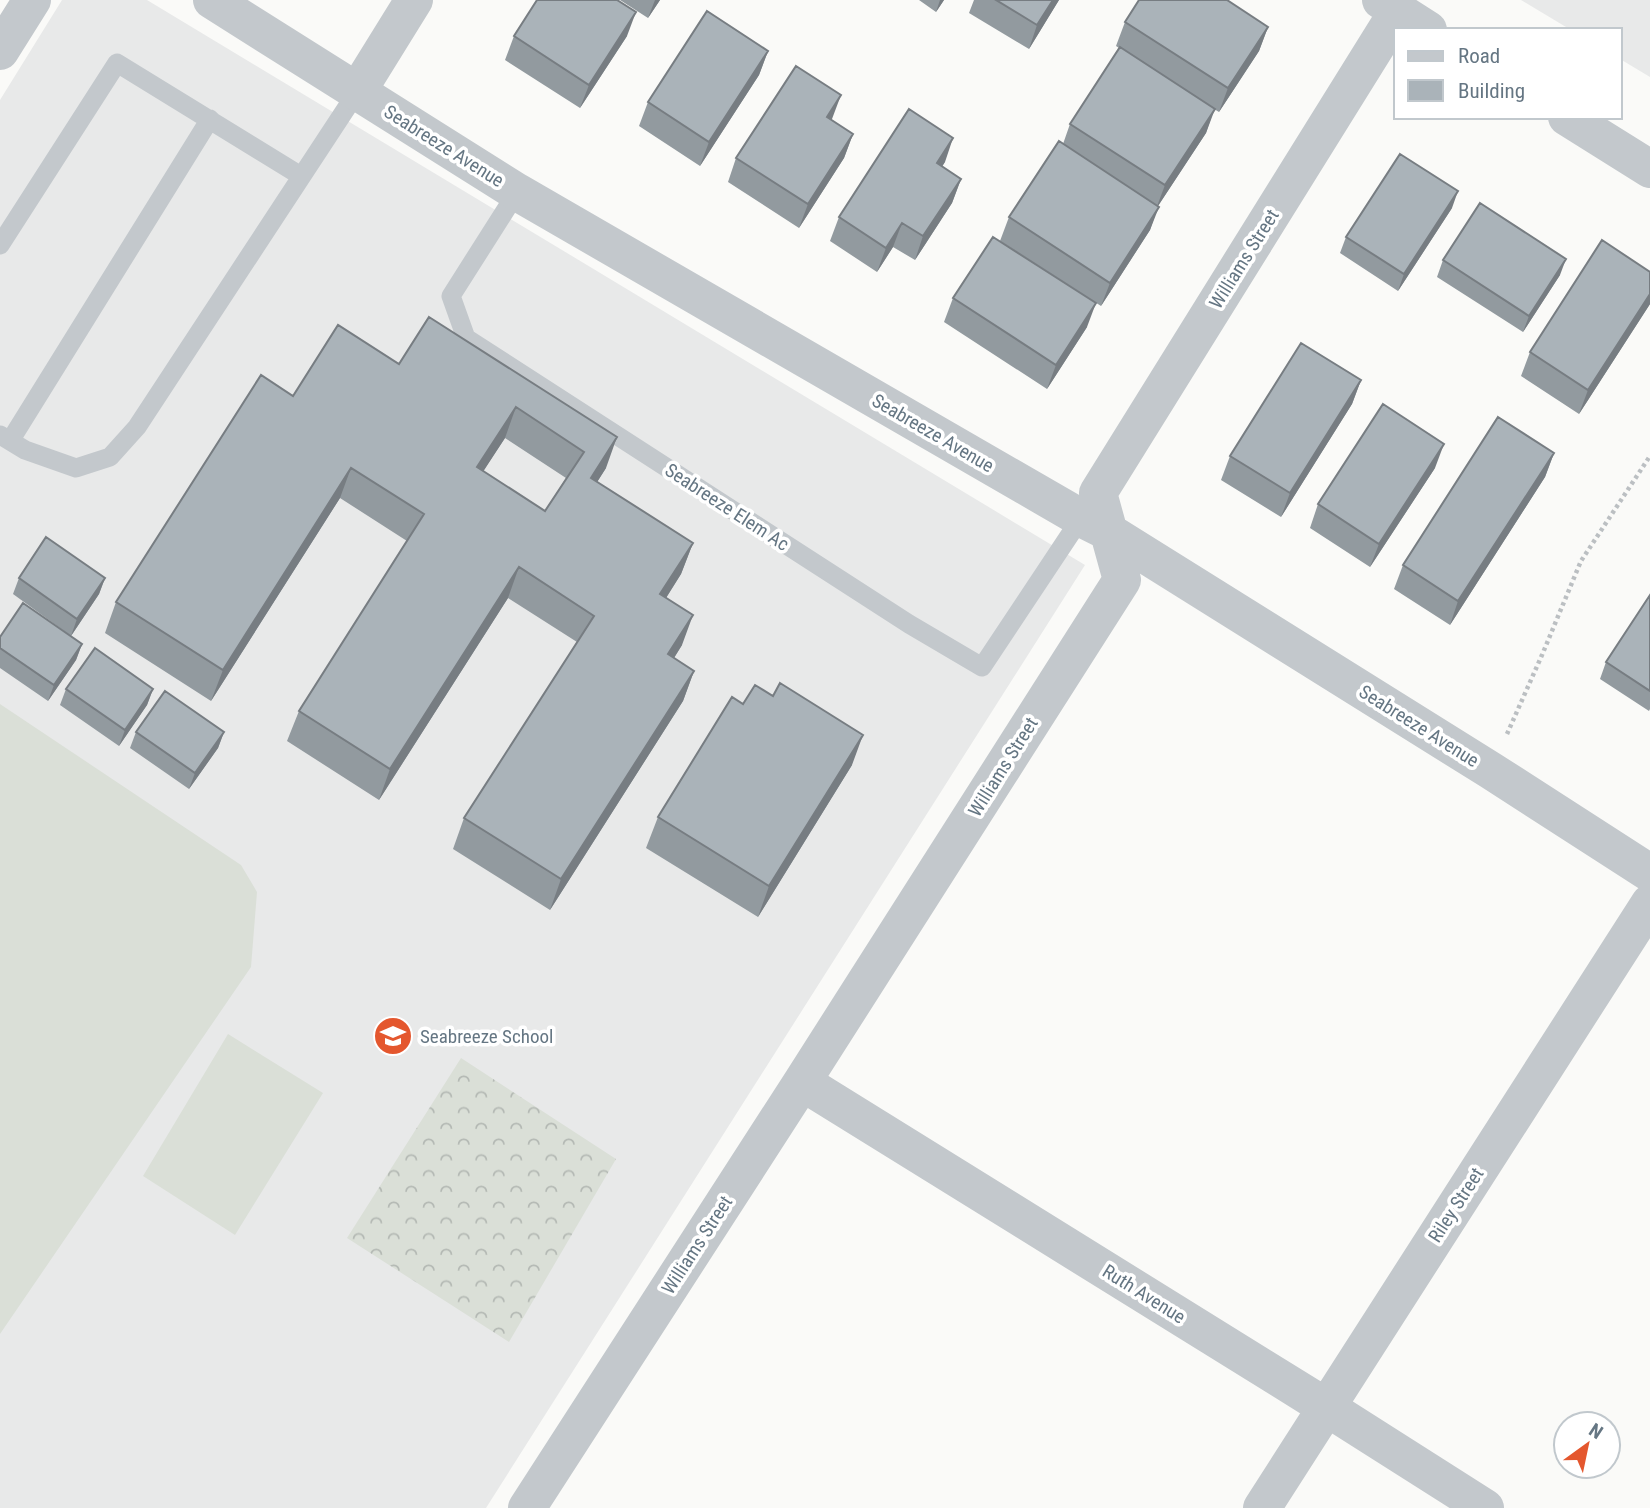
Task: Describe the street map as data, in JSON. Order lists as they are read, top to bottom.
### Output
{
  "streets": {
    "street": [
      "Seabreeze Avenue",
      "Williams Street",
      "Riley Street",
      "Ruth Avenue"
    ],
    "lane": ["Seabreeze Elem Ac"]
  },
  "crossings": [
    ["Seabreeze Avenue", "Williams Street"],
    ["Seabreeze Avenue", "Seabreeze Elem Ac"],
    ["Williams Street", "Seabreeze Elem Ac"],
    ["Williams Street", "Ruth Avenue"],
    ["Riley Street", "Ruth Avenue"]
  ],
  "places": {
    "school or university": ["Seabreeze School"]
  },
  "legend": ["Road", "Building"],
  "north": "top right"
}
